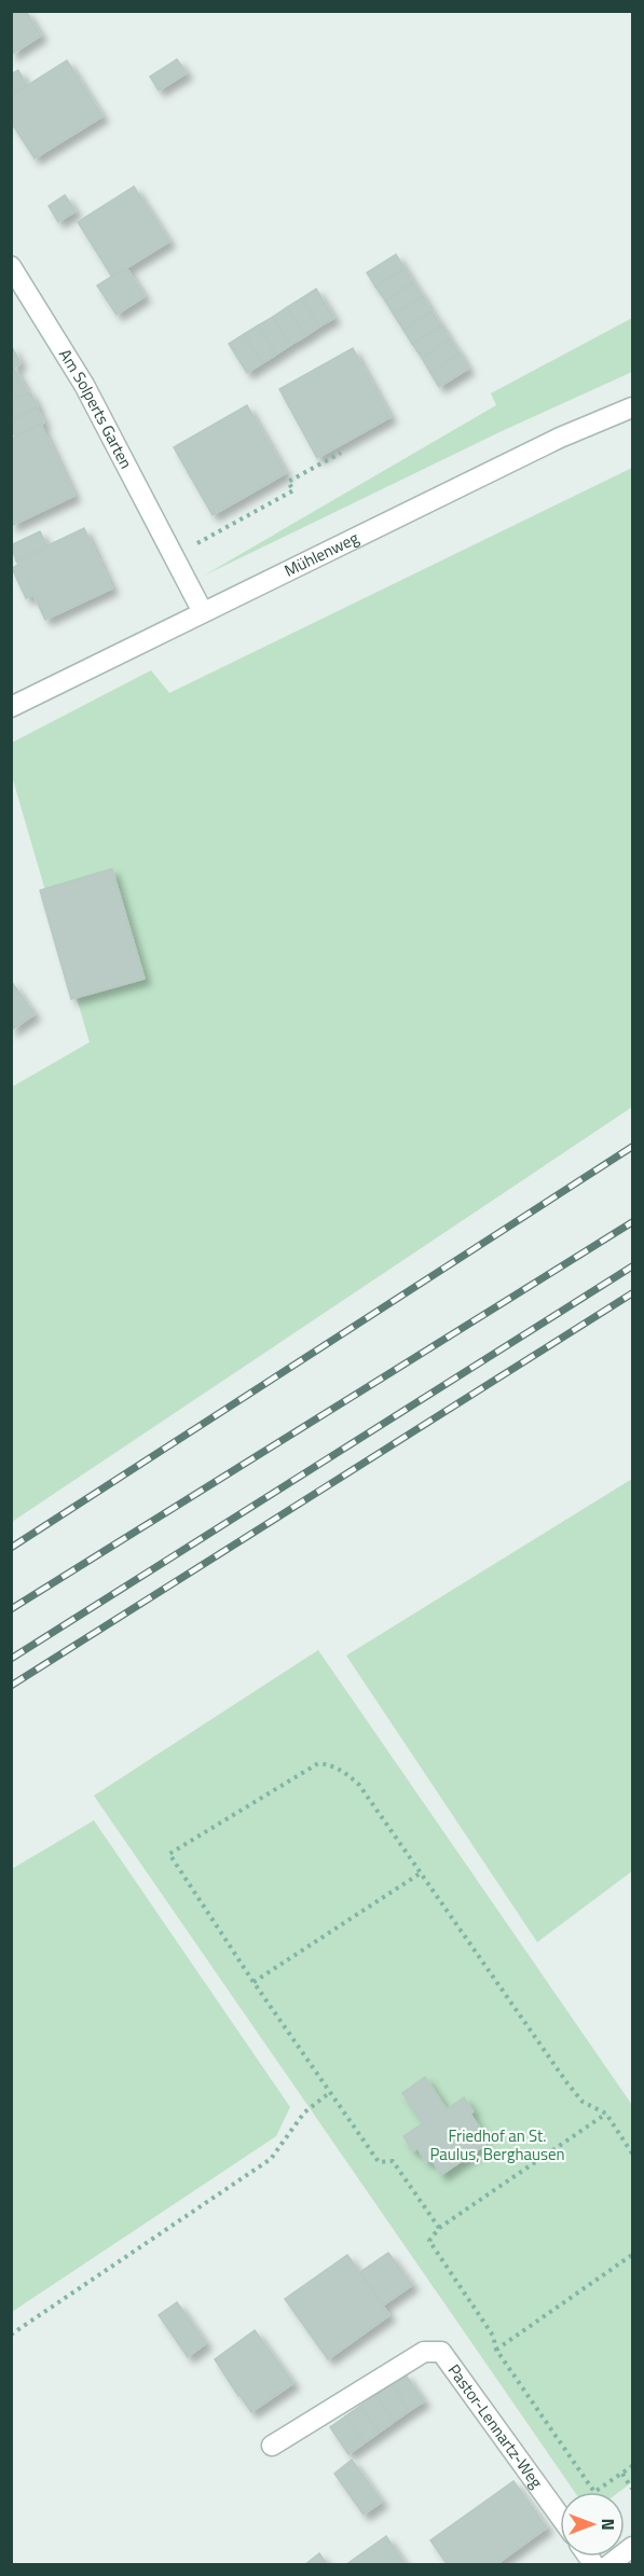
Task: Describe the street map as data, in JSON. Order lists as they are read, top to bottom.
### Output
{
  "streets": {
    "street": ["Am Solperts Garten", "Mühlenweg", "Pastor-Lennartz-Weg"]
  },
  "crossings": [
    ["Am Solperts Garten", "Mühlenweg"]
  ],
  "parks": ["Friedhof an St. Paulus, Berghausen"],
  "north": "right"
}
